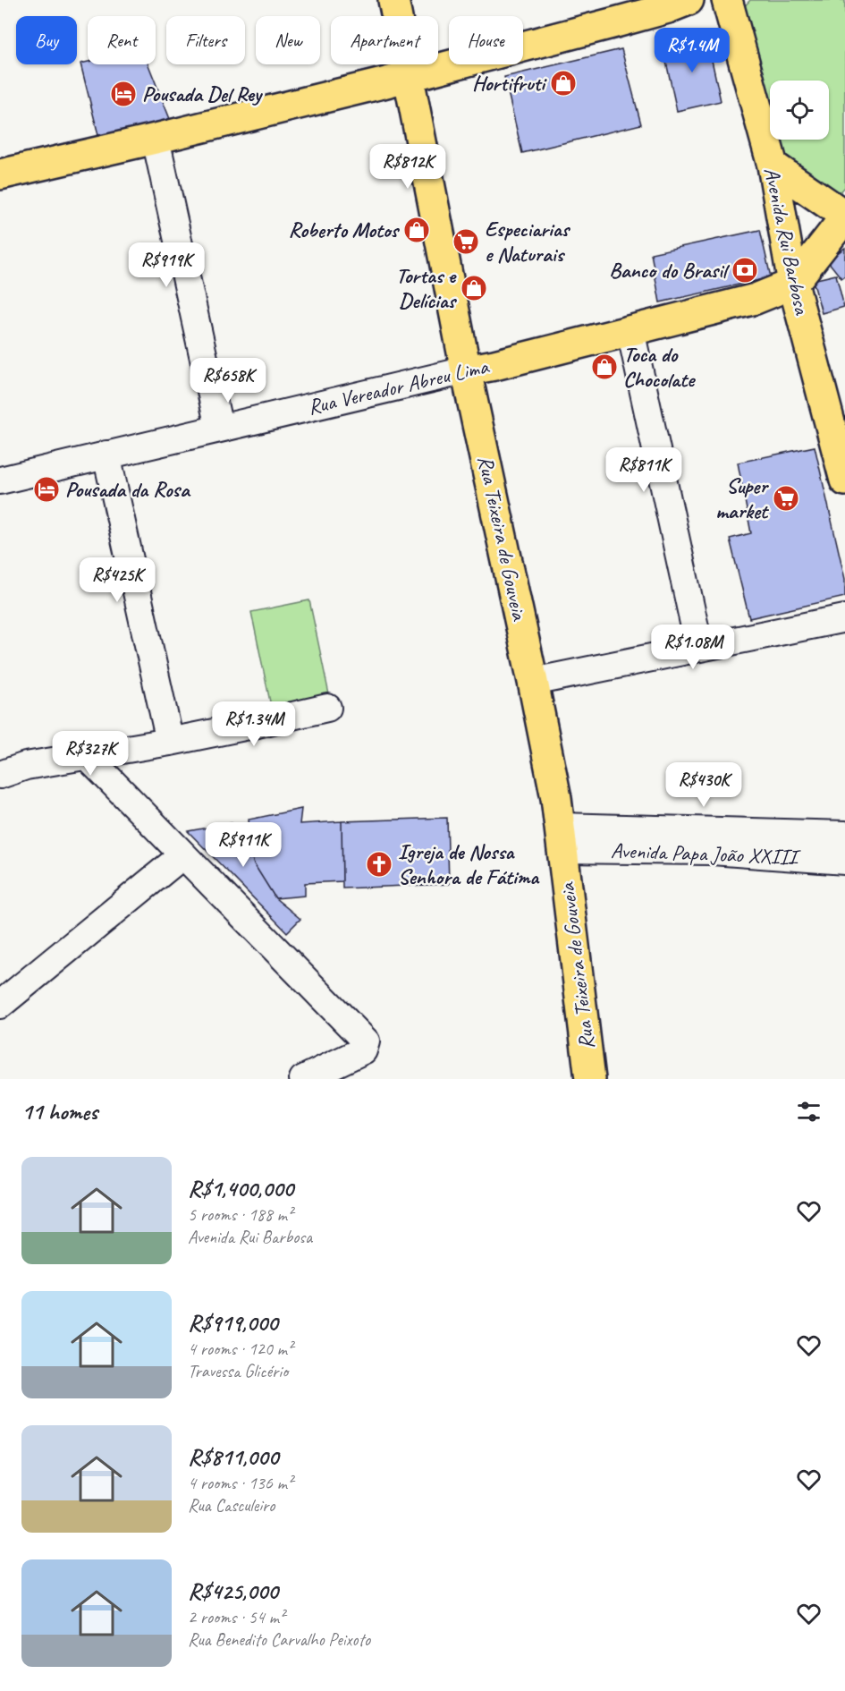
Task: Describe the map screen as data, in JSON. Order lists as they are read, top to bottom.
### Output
{
  "streets": {
    "main road": ["Avenida Rui Barbosa", "Rua Vereador Abreu Lima", "Rua Teixeira de Gouveia"],
    "street": ["Avenida Papa João XXIII"]
  },
  "crossings": [
    ["Avenida Rui Barbosa", "Rua Vereador Abreu Lima"],
    ["Rua Vereador Abreu Lima", "Rua Teixeira de Gouveia"],
    ["Rua Teixeira de Gouveia", "Avenida Papa João XXIII"]
  ],
  "places": {
    "shop": [
      "Hortifruti",
      "Roberto Motos",
      "Tortas e Delícias",
      "Toca do Chocolate"
    ],
    "hotel": ["Pousada Del Rey", "Pousada da Rosa"],
    "supermarket": ["Especiarias e Naturais", "Super market"],
    "bank": ["Banco do Brasil"],
    "church": ["Igreja de Nossa Senhora de Fátima"]
  },
  "page": {
    "chip": [
      "Buy",
      "Rent",
      "Filters",
      "New",
      "Apartment",
      "House"
    ],
    "price": [
      "R$1.4M",
      "R$812K",
      "R$919K",
      "R$658K",
      "R$811K",
      "R$425K",
      "R$1.08M",
      "R$1.34M",
      "R$327K",
      "R$430K",
      "R$911K"
    ],
    "heading": "11 homes",
    "list": [
      {
        "name": "R$1,400,000",
        "note": "5 rooms · 188 m² · Avenida Rui Barbosa"
      },
      {
        "name": "R$919,000",
        "note": "4 rooms · 120 m² · Travessa Glicério"
      },
      {
        "name": "R$811,000",
        "note": "4 rooms · 136 m² · Rua Casculeiro"
      },
      {
        "name": "R$425,000",
        "note": "2 rooms · 54 m² · Rua Benedito Carvalho Peixoto"
      }
    ]
  }
}
